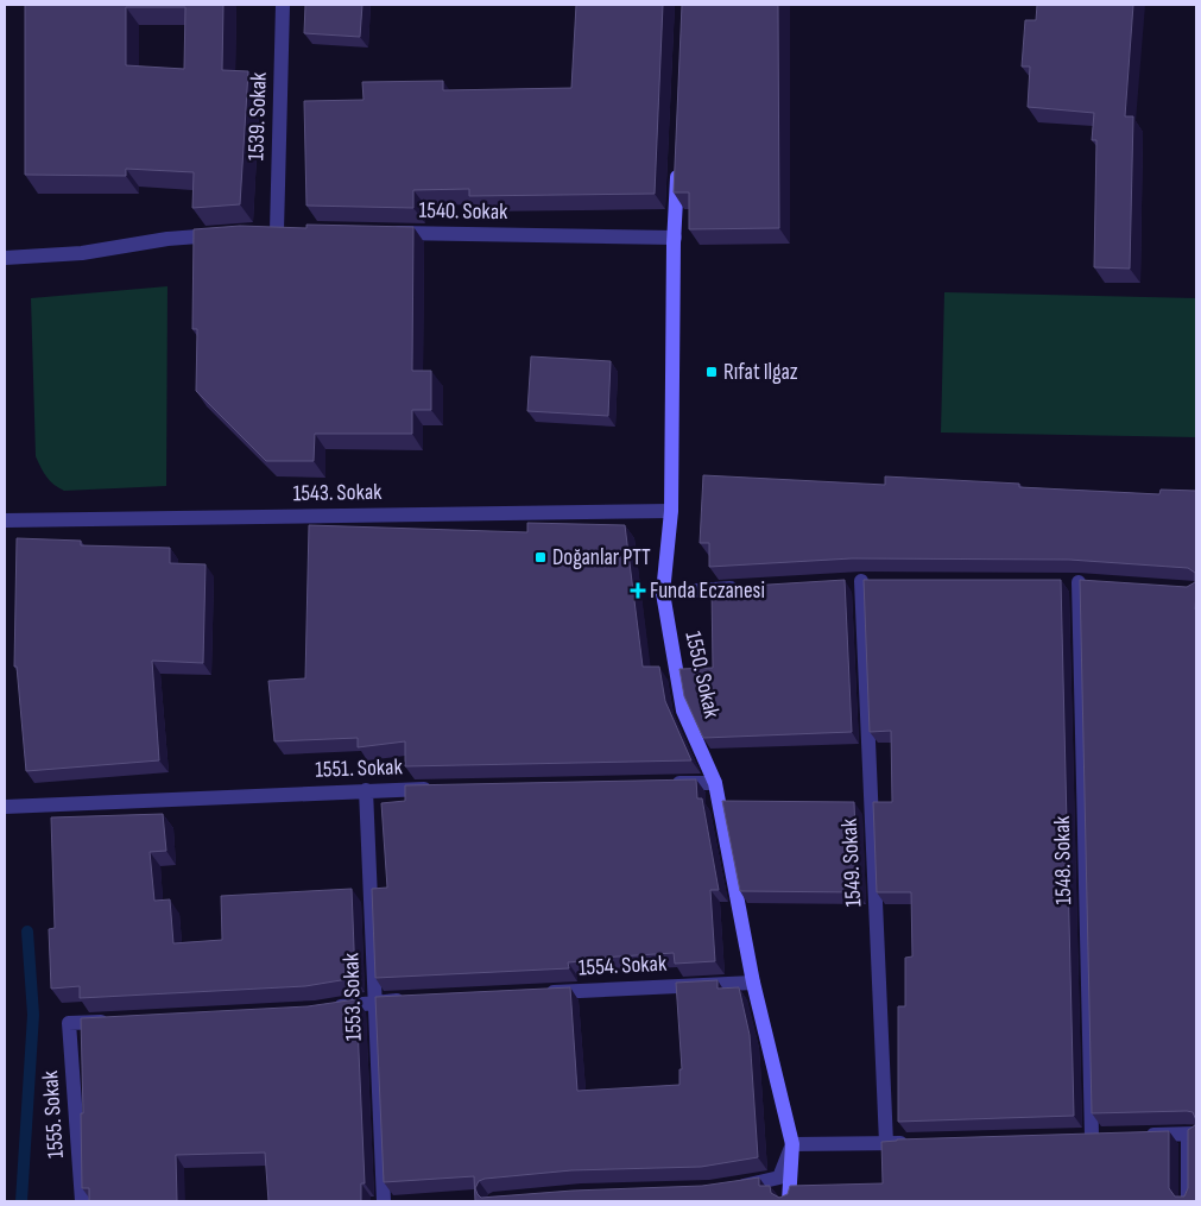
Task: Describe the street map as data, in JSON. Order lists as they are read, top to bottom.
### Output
{
  "streets": {
    "street": [
      "1539. Sokak",
      "1540. Sokak",
      "1543. Sokak",
      "1550. Sokak",
      "1551. Sokak",
      "1548. Sokak",
      "1549. Sokak",
      "1554. Sokak",
      "1553. Sokak",
      "1555. Sokak"
    ]
  },
  "crossings": [
    ["1540. Sokak", "1550. Sokak"],
    ["1543. Sokak", "1550. Sokak"],
    ["1550. Sokak", "1554. Sokak"],
    ["1551. Sokak", "1553. Sokak"]
  ],
  "places": {
    "transit": ["Rıfat Ilgaz", "Doğanlar PTT"],
    "health": ["Funda Eczanesi"]
  }
}
